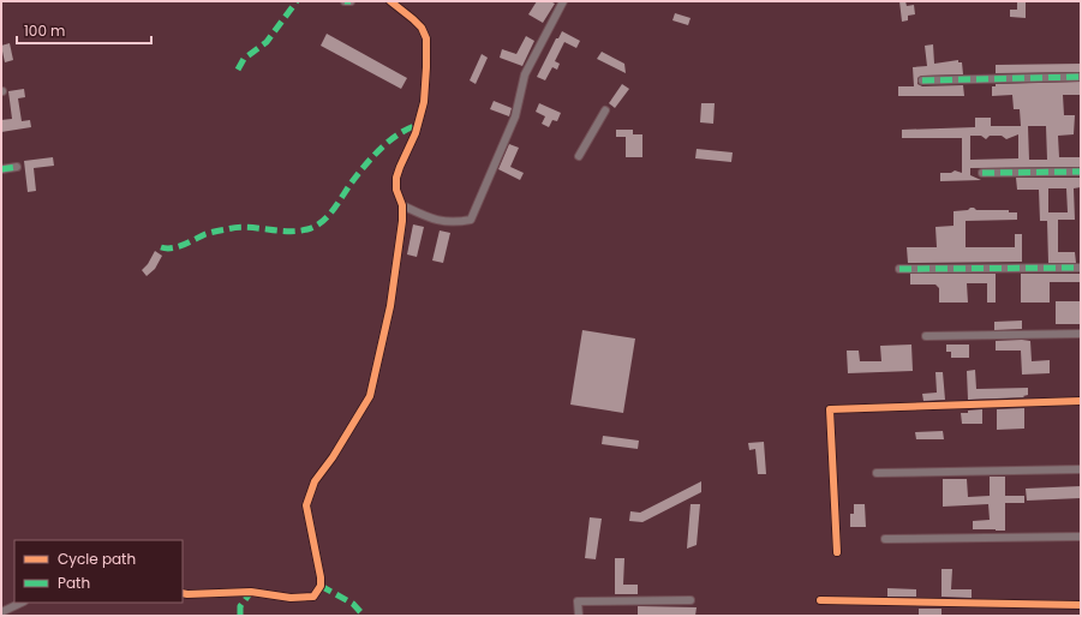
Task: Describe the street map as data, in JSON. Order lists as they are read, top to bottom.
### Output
{
  "legend": ["Cycle path", "Path"],
  "scale_bar": "100 m"
}
